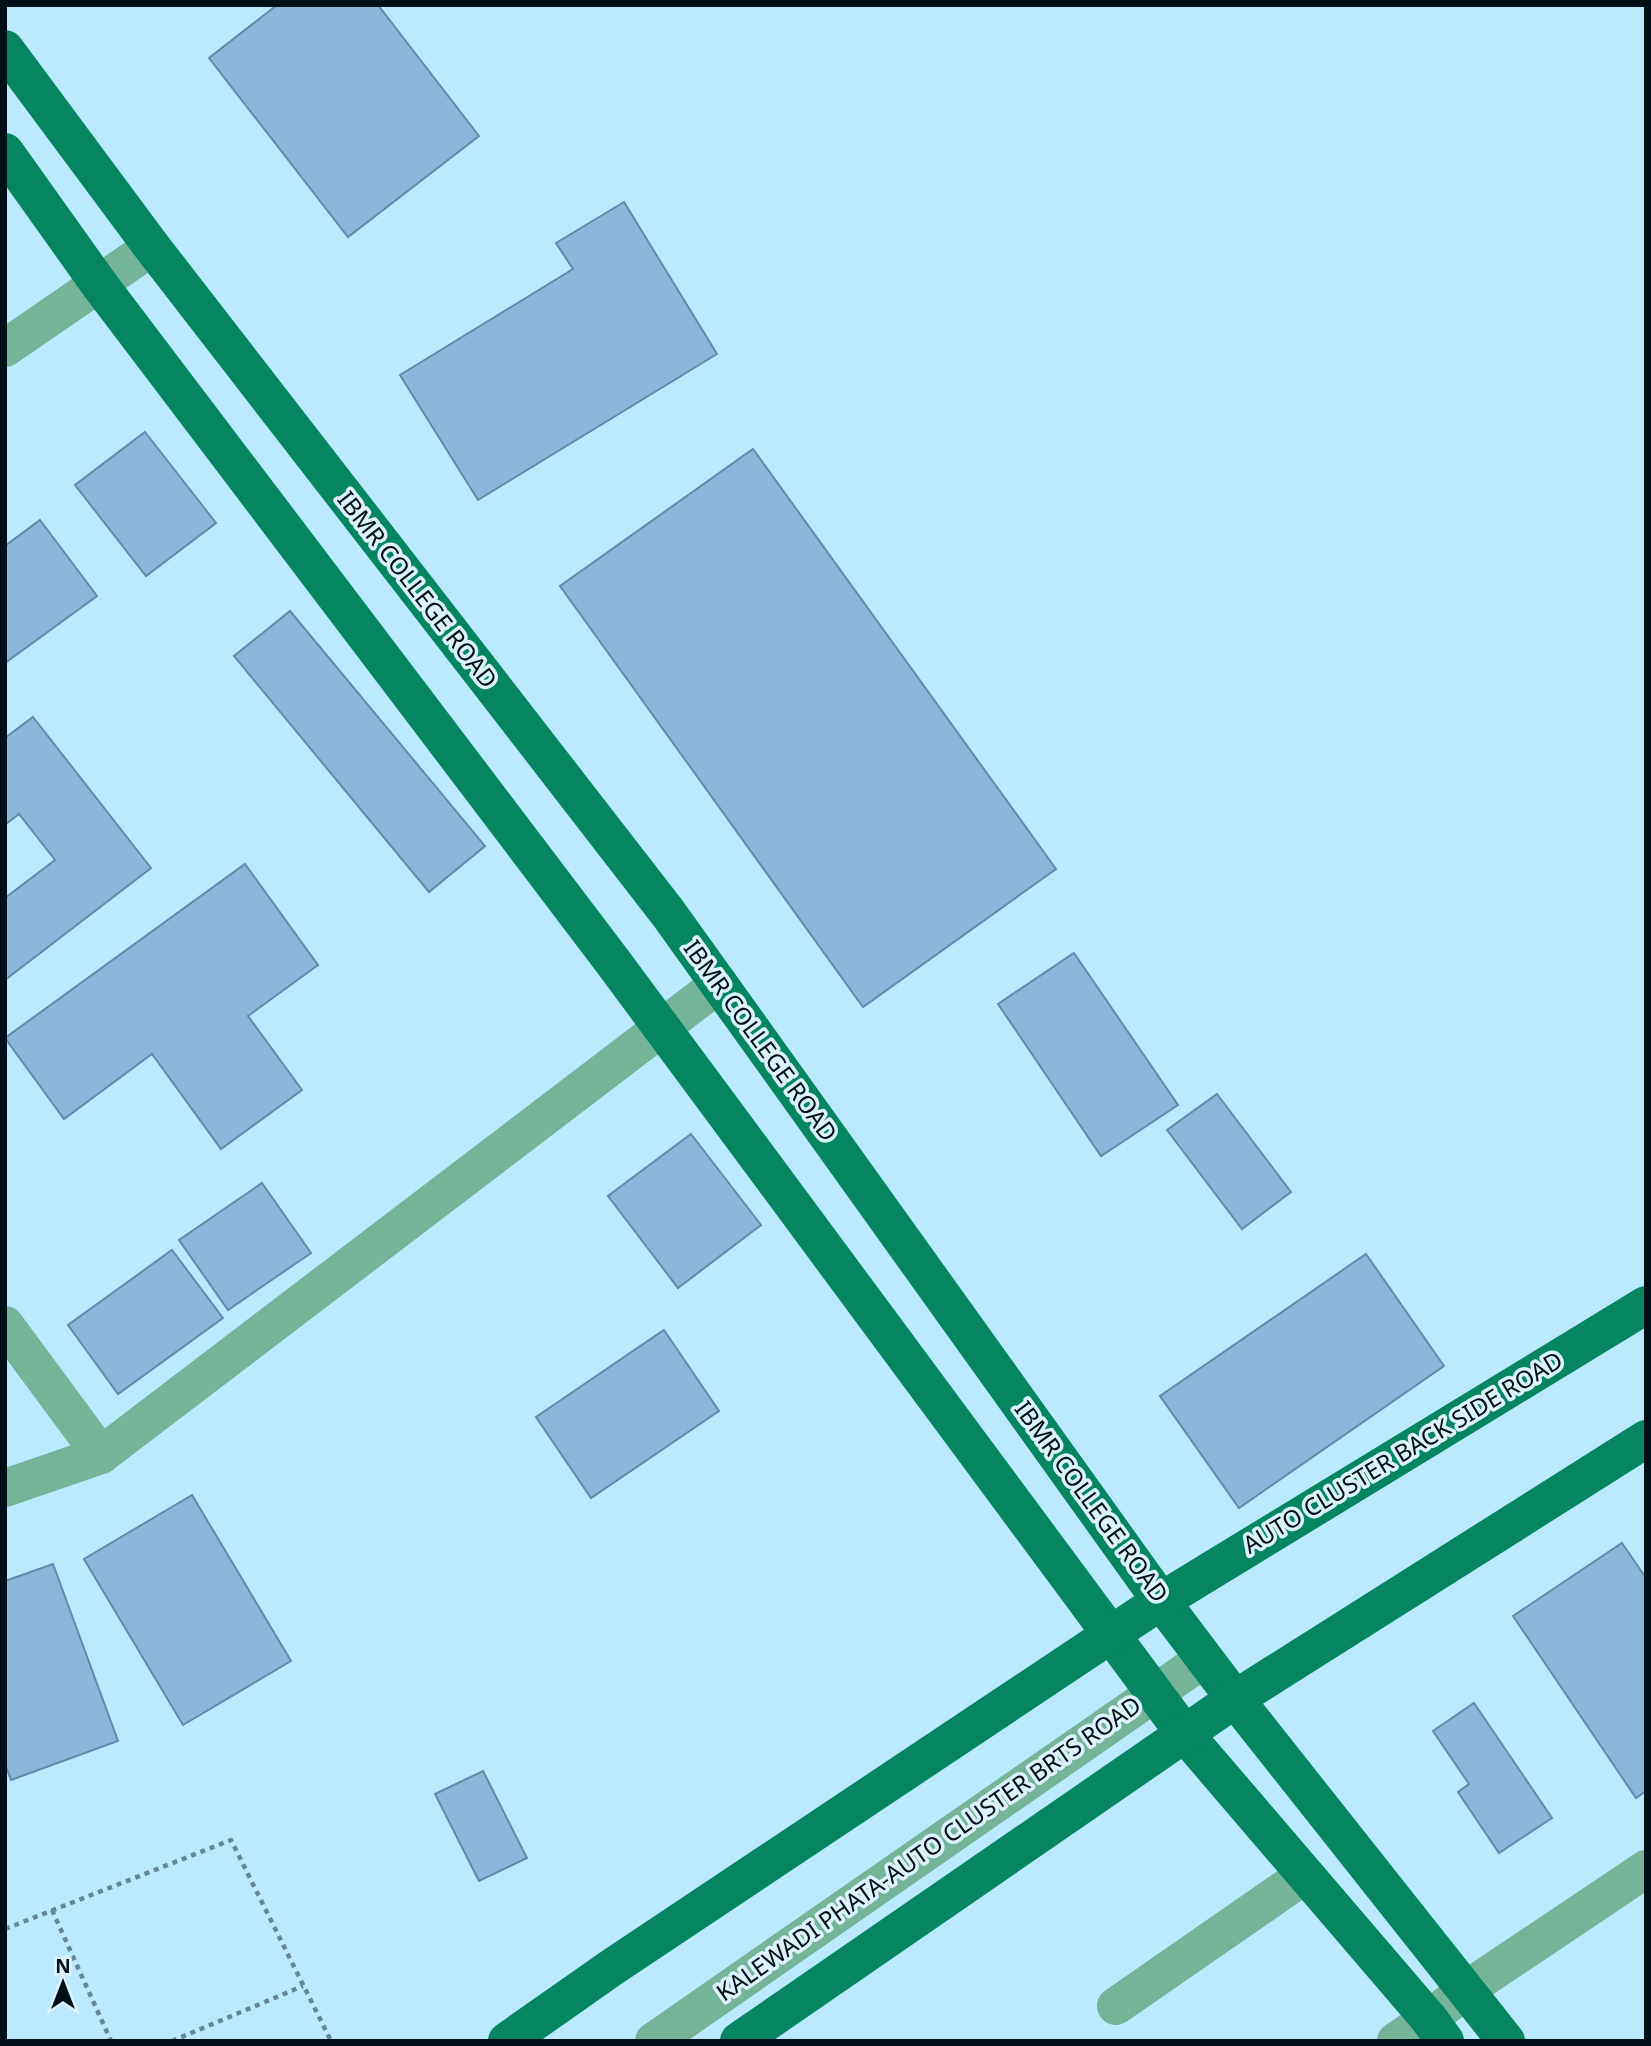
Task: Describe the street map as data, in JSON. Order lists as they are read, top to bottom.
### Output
{
  "streets": {
    "main road": ["IBMR COLLEGE ROAD", "AUTO CLUSTER BACK SIDE ROAD"],
    "street": ["KALEWADI PHATA-AUTO CLUSTER BRTS ROAD"]
  },
  "crossings": [
    ["IBMR COLLEGE ROAD", "AUTO CLUSTER BACK SIDE ROAD"],
    ["IBMR COLLEGE ROAD", "KALEWADI PHATA-AUTO CLUSTER BRTS ROAD"]
  ],
  "north": "top"
}
